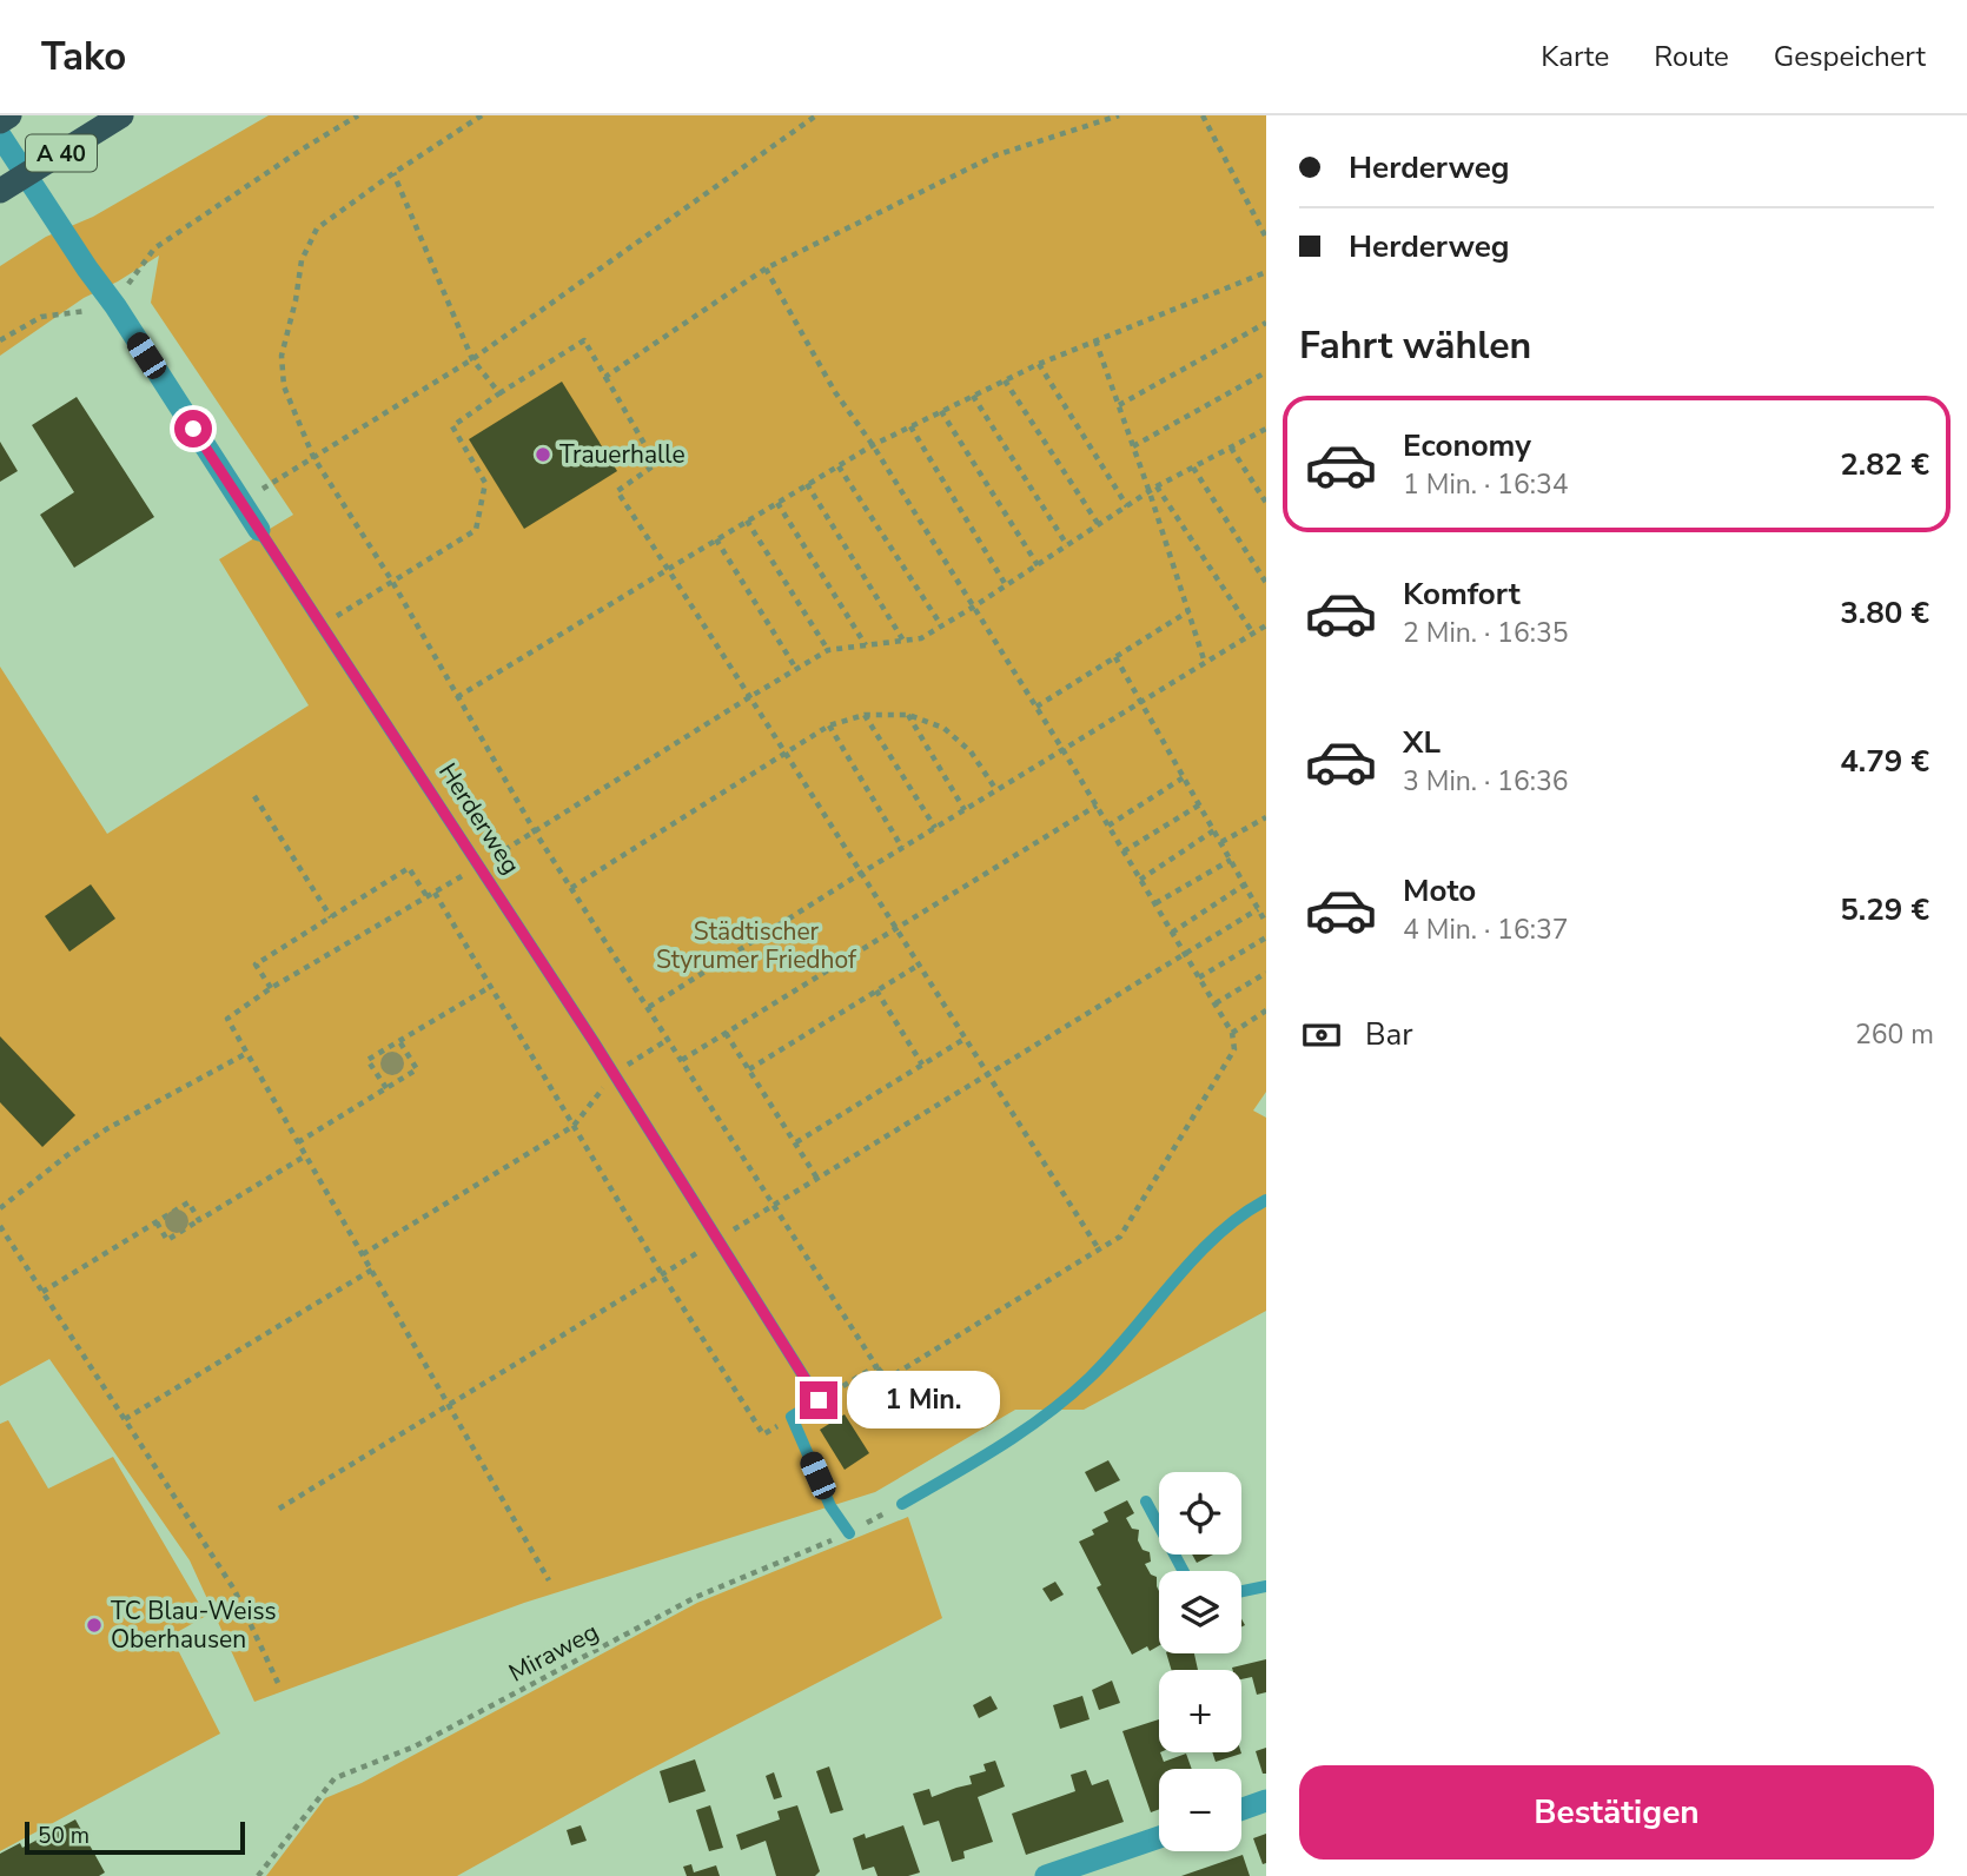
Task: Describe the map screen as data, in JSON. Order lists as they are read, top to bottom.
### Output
{
  "streets": {
    "highway": ["A 40"],
    "street": ["Herderweg"],
    "path": ["Miraweg"]
  },
  "parks": ["Städtischer Styrumer Friedhof"],
  "places": ["Trauerhalle", "TC Blau-Weiss Oberhausen"],
  "scale_bar": "50 m",
  "page": {
    "header": "Tako",
    "nav": ["Karte", "Route", "Gespeichert"],
    "banner": ["Herderweg", "Herderweg"],
    "heading": "Fahrt wählen",
    "list": [
      {
        "name": "Economy",
        "note": "1 Min. · 16:34",
        "value": "2.82 €"
      },
      {
        "name": "Komfort",
        "note": "2 Min. · 16:35",
        "value": "3.80 €"
      },
      {
        "name": "XL",
        "note": "3 Min. · 16:36",
        "value": "4.79 €"
      },
      {
        "name": "Moto",
        "note": "4 Min. · 16:37",
        "value": "5.29 €"
      }
    ],
    "pay": ["Bar", "260 m"],
    "bubble": "1 Min.",
    "map_buttons": ["+", "−"],
    "buttons": "Bestätigen",
    "scale": "50 m"
  }
}
